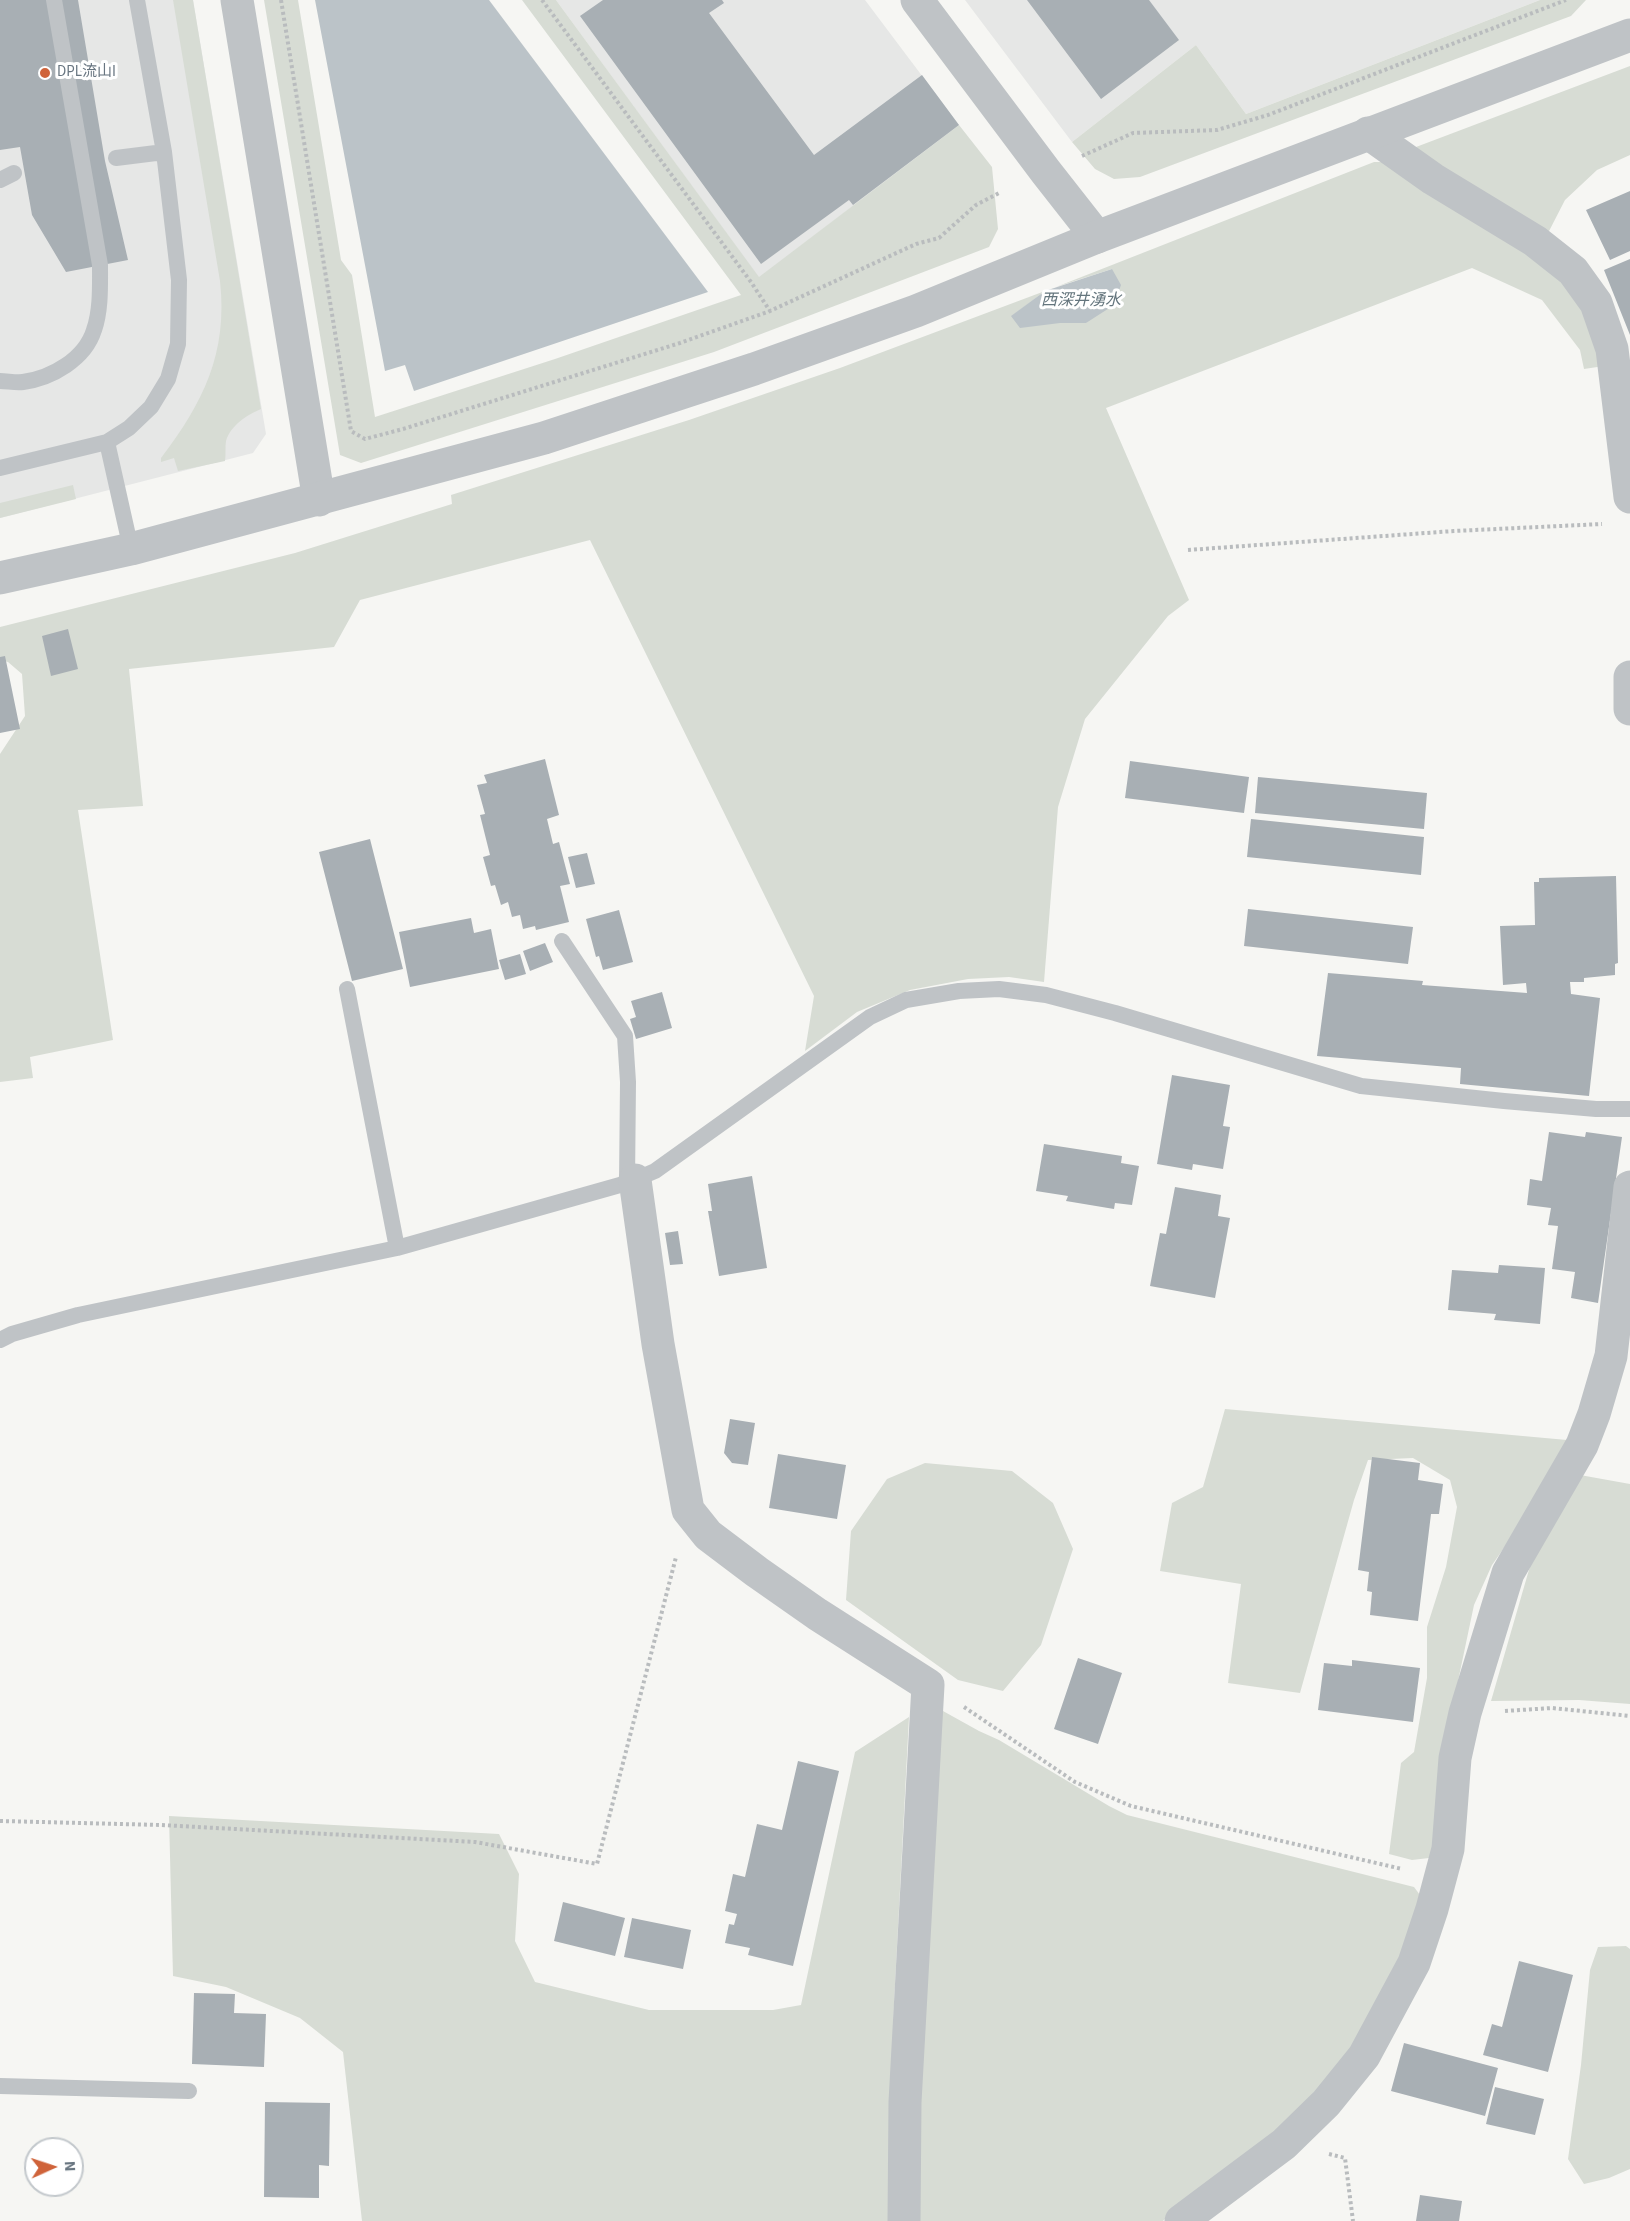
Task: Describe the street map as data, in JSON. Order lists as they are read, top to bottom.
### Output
{
  "water": ["西深井湧水"],
  "places": ["DPL流山I"],
  "north": "right"
}
